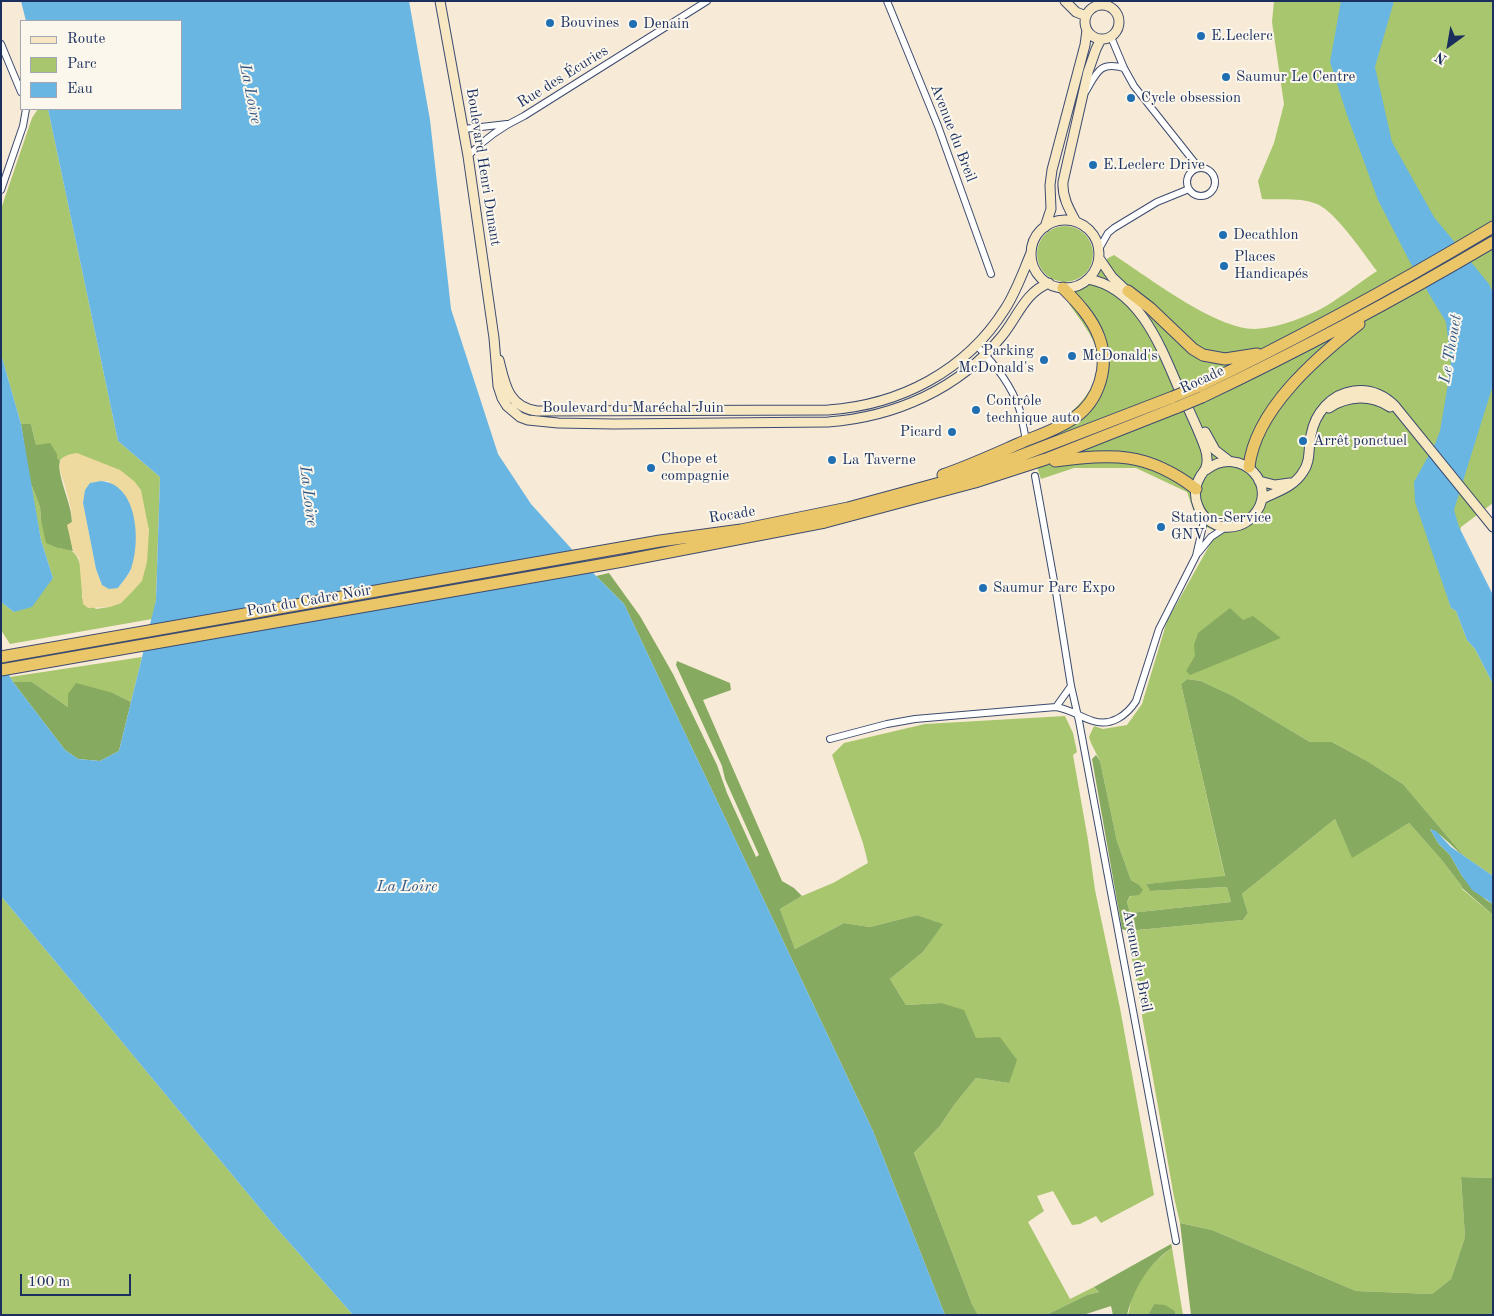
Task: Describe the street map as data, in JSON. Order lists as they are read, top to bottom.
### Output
{
  "streets": {
    "highway": ["Rocade", "Pont du Cadre Noir"],
    "main road": ["Boulevard Henri Dunant", "Boulevard du Maréchal Juin"],
    "street": ["Rue des Écuries", "Avenue du Breil"]
  },
  "crossings": [
    ["Rue des Écuries", "Boulevard Henri Dunant"],
    ["Boulevard Henri Dunant", "Boulevard du Maréchal Juin"],
    ["Rocade", "Pont du Cadre Noir"]
  ],
  "water": ["La Loire", "Le Thouet"],
  "places": [
    "Bouvines",
    "Denain",
    "E.Leclerc",
    "Saumur Le Centre",
    "Cycle obsession",
    "E.Leclerc Drive",
    "Decathlon",
    "Places Handicapés",
    "McDonald's",
    "Parking McDonald's",
    "Contrôle technique auto",
    "Picard",
    "Arrêt ponctuel",
    "La Taverne",
    "Chope et compagnie",
    "Station-Service GNV",
    "Saumur Parc Expo"
  ],
  "legend": ["Route", "Parc", "Eau"],
  "scale_bar": "100 m",
  "north": "bottom left"
}
